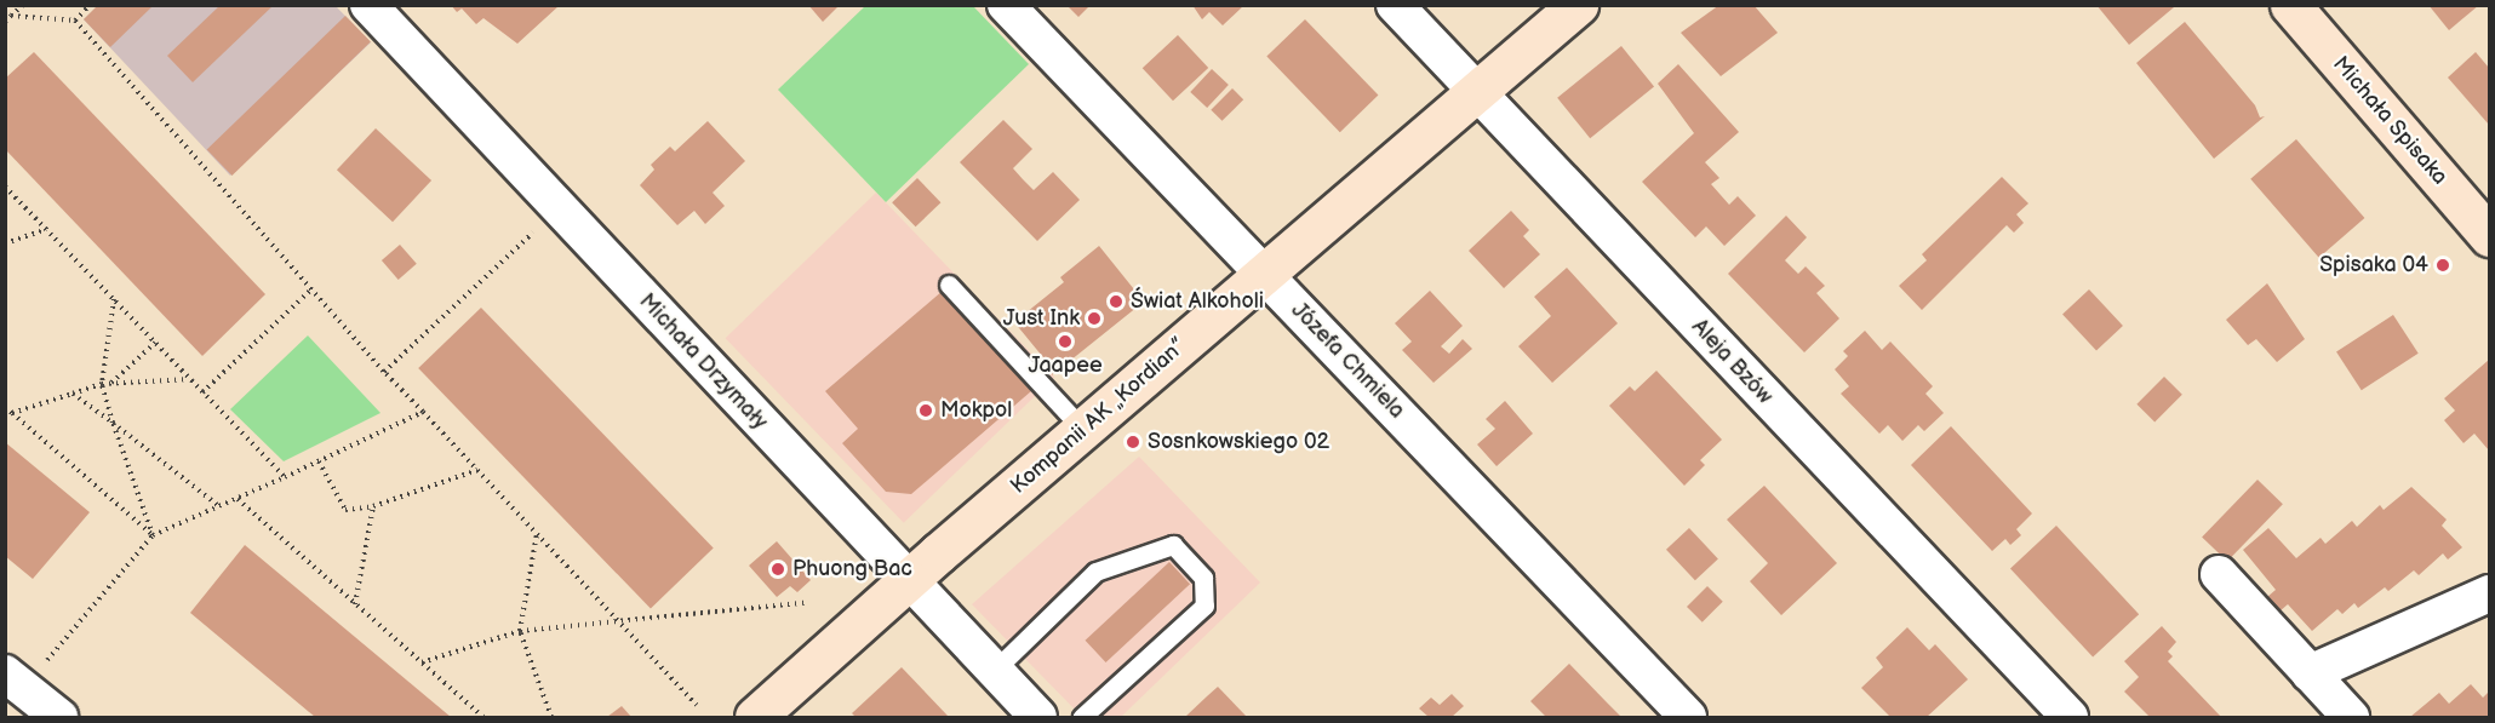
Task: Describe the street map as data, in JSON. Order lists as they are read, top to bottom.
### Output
{
  "streets": {
    "street": [
      "Michała Spisaka",
      "Józefa Chmiela",
      "Michała Drzymały",
      "Aleja Bzów",
      "Kompanii AK „Kordian”"
    ]
  },
  "crossings": [
    ["Józefa Chmiela", "Kompanii AK „Kordian”"],
    ["Michała Drzymały", "Kompanii AK „Kordian”"],
    ["Aleja Bzów", "Kompanii AK „Kordian”"]
  ],
  "places": [
    "Spisaka 04",
    "Świat Alkoholi",
    "Just Ink",
    "Jaapee",
    "Mokpol",
    "Sosnkowskiego 02",
    "Phuong Bac"
  ]
}
